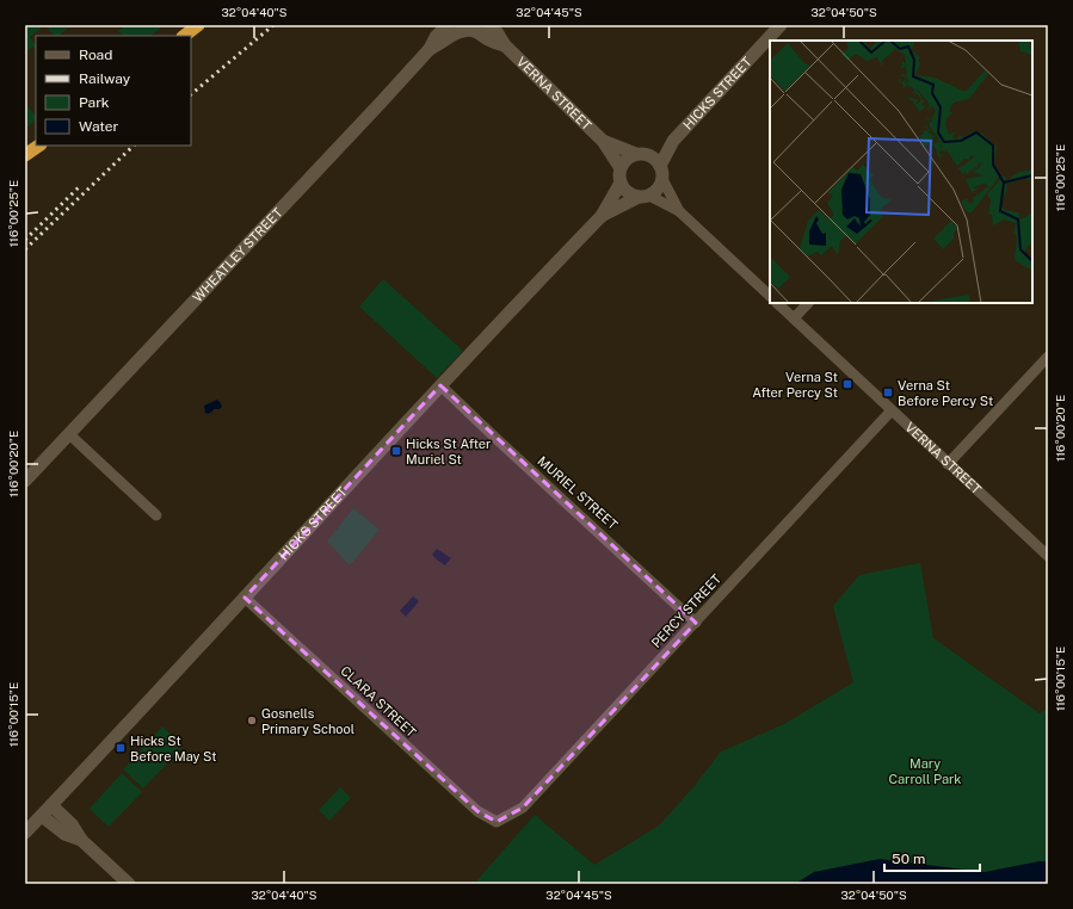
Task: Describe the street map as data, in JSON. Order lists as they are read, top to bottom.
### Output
{
  "streets": {
    "street": [
      "HICKS STREET",
      "VERNA STREET",
      "WHEATLEY STREET",
      "MURIEL STREET",
      "PERCY STREET",
      "CLARA STREET"
    ]
  },
  "crossings": [
    ["HICKS STREET", "VERNA STREET"],
    ["HICKS STREET", "MURIEL STREET"],
    ["HICKS STREET", "CLARA STREET"],
    ["VERNA STREET", "WHEATLEY STREET"],
    ["VERNA STREET", "PERCY STREET"],
    ["MURIEL STREET", "PERCY STREET"],
    ["PERCY STREET", "CLARA STREET"]
  ],
  "parks": ["Mary Carroll Park"],
  "places": {
    "transit": [
      "Verna St After Percy St",
      "Verna St Before Percy St",
      "Hicks St After Muriel St",
      "Hicks St Before May St"
    ],
    "other": ["Gosnells Primary School"]
  },
  "legend": [
    "Road",
    "Railway",
    "Park",
    "Water"
  ],
  "scale_bar": "50 m",
  "coordinates": [
    "32°04'40\"S",
    "32°04'45\"S",
    "32°04'50\"S",
    "116°00'25\"E",
    "116°00'20\"E",
    "116°00'15\"E"
  ]
}
